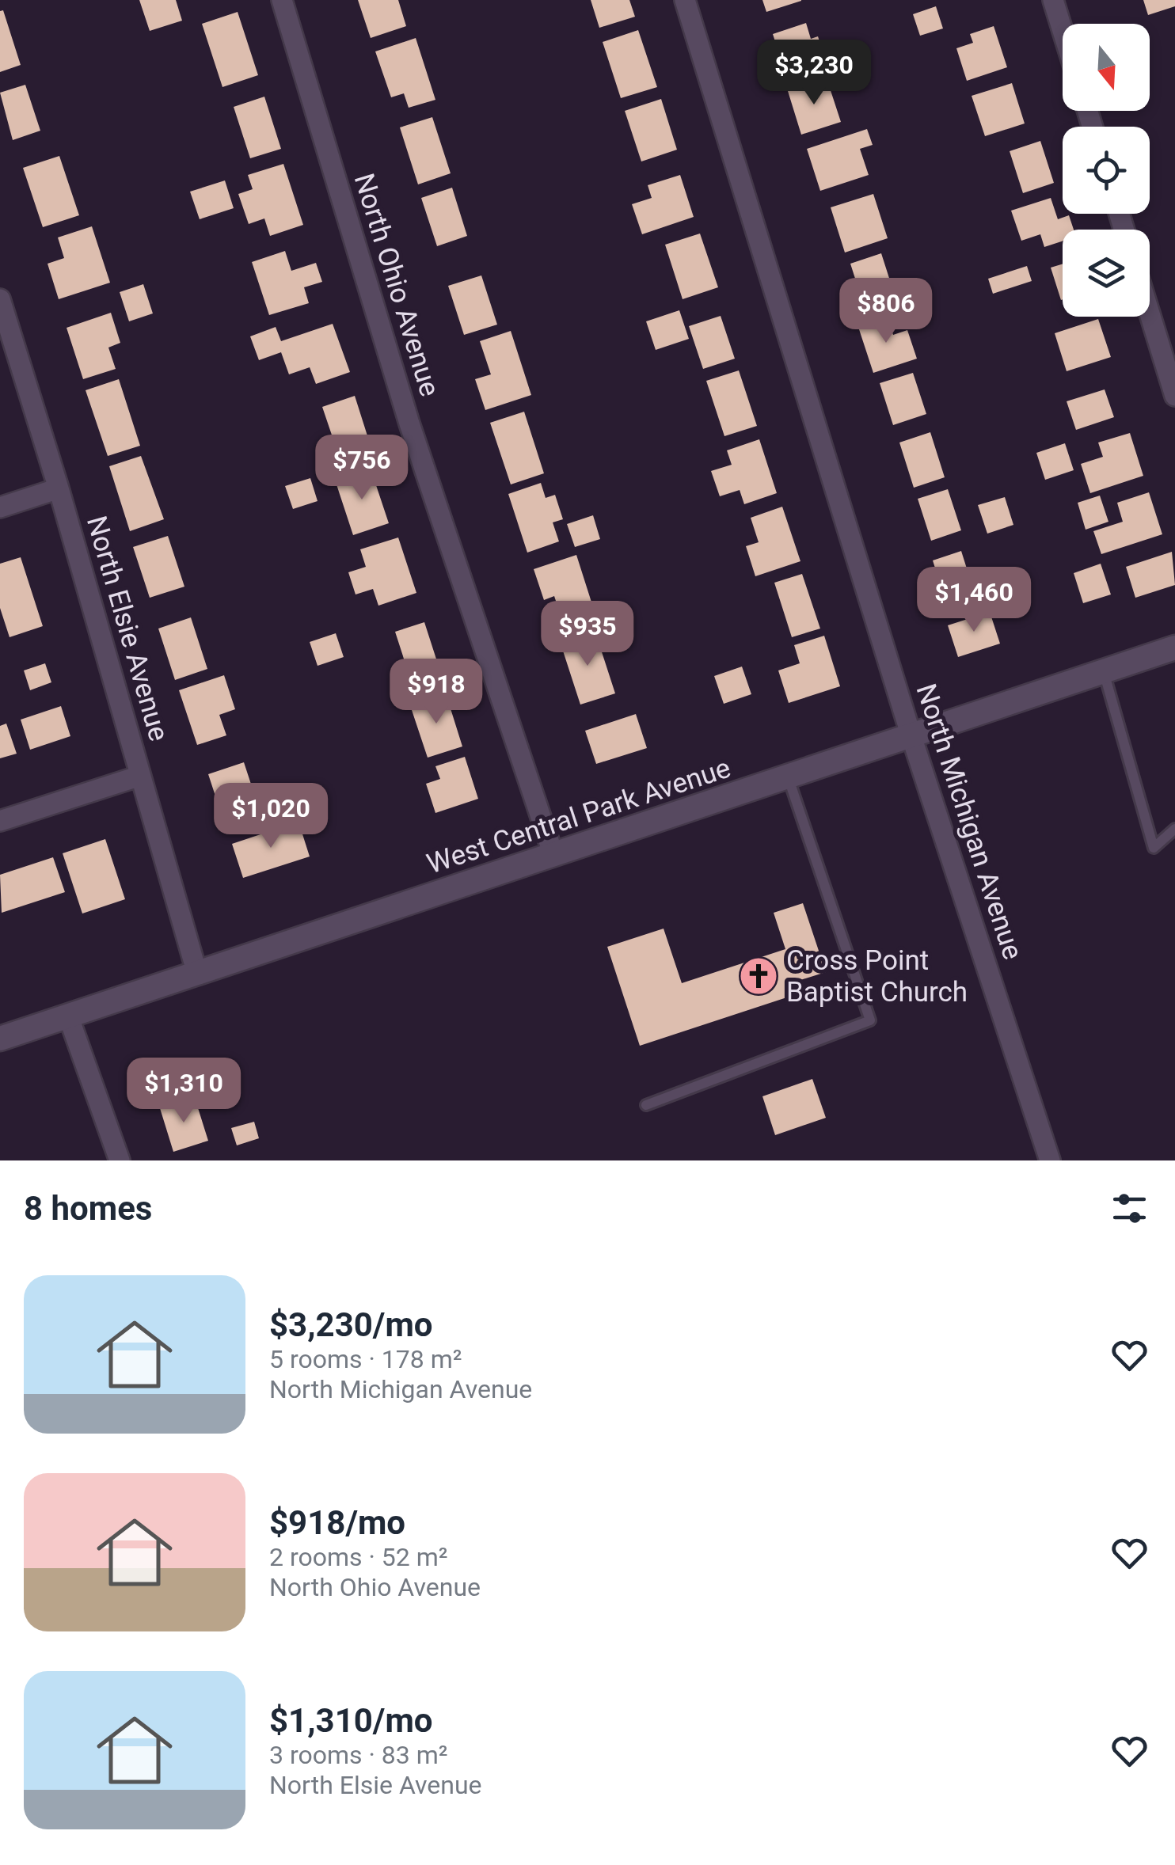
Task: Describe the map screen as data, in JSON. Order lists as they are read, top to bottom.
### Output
{
  "streets": {
    "street": [
      "North Ohio Avenue",
      "North Elsie Avenue",
      "West Central Park Avenue",
      "North Michigan Avenue"
    ]
  },
  "crossings": [
    ["North Ohio Avenue", "West Central Park Avenue"],
    ["North Elsie Avenue", "West Central Park Avenue"],
    ["West Central Park Avenue", "North Michigan Avenue"]
  ],
  "places": {
    "church": ["Cross Point Baptist Church"]
  },
  "north": "bottom",
  "page": {
    "price": [
      "$3,230",
      "$806",
      "$756",
      "$1,460",
      "$935",
      "$918",
      "$1,020",
      "$1,310"
    ],
    "heading": "8 homes",
    "list": [
      {
        "name": "$3,230/mo",
        "note": "5 rooms · 178 m² · North Michigan Avenue"
      },
      {
        "name": "$918/mo",
        "note": "2 rooms · 52 m² · North Ohio Avenue"
      },
      {
        "name": "$1,310/mo",
        "note": "3 rooms · 83 m² · North Elsie Avenue"
      }
    ]
  }
}
